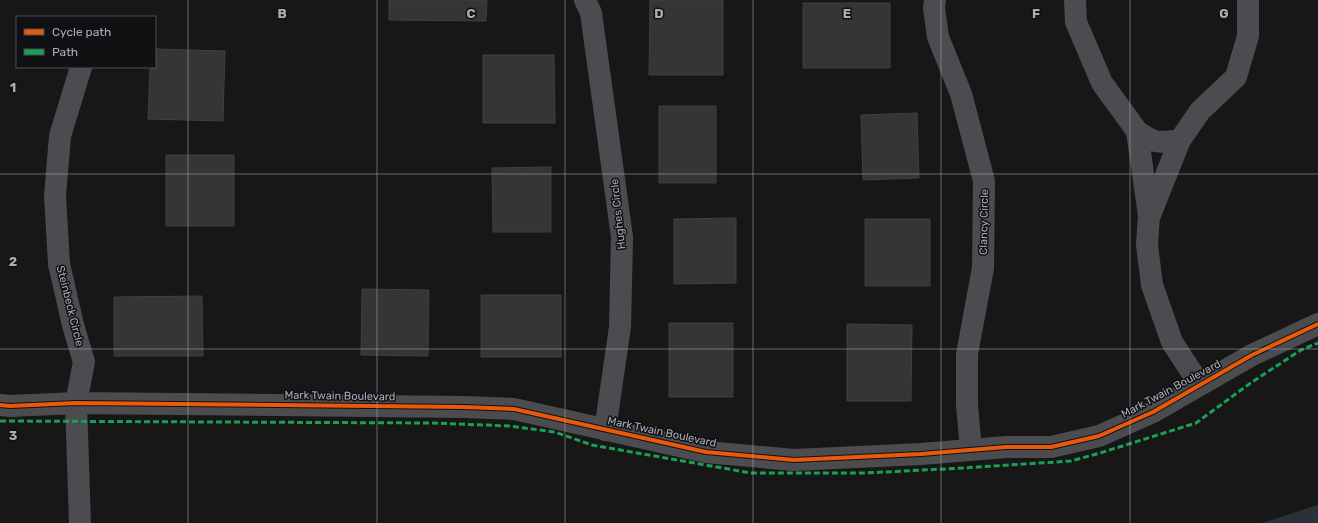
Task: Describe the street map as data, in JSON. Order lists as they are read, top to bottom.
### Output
{
  "streets": {
    "street": [
      "Hughes Circle",
      "Clancy Circle",
      "Steinbeck Circle",
      "Mark Twain Boulevard"
    ]
  },
  "crossings": [
    ["Hughes Circle", "Mark Twain Boulevard"],
    ["Clancy Circle", "Mark Twain Boulevard"],
    ["Steinbeck Circle", "Mark Twain Boulevard"]
  ],
  "legend": ["Cycle path", "Path"],
  "grid": {
    "columns": [
      "B",
      "C",
      "D",
      "E",
      "F",
      "G"
    ],
    "rows": ["1", "2", "3"]
  }
}
